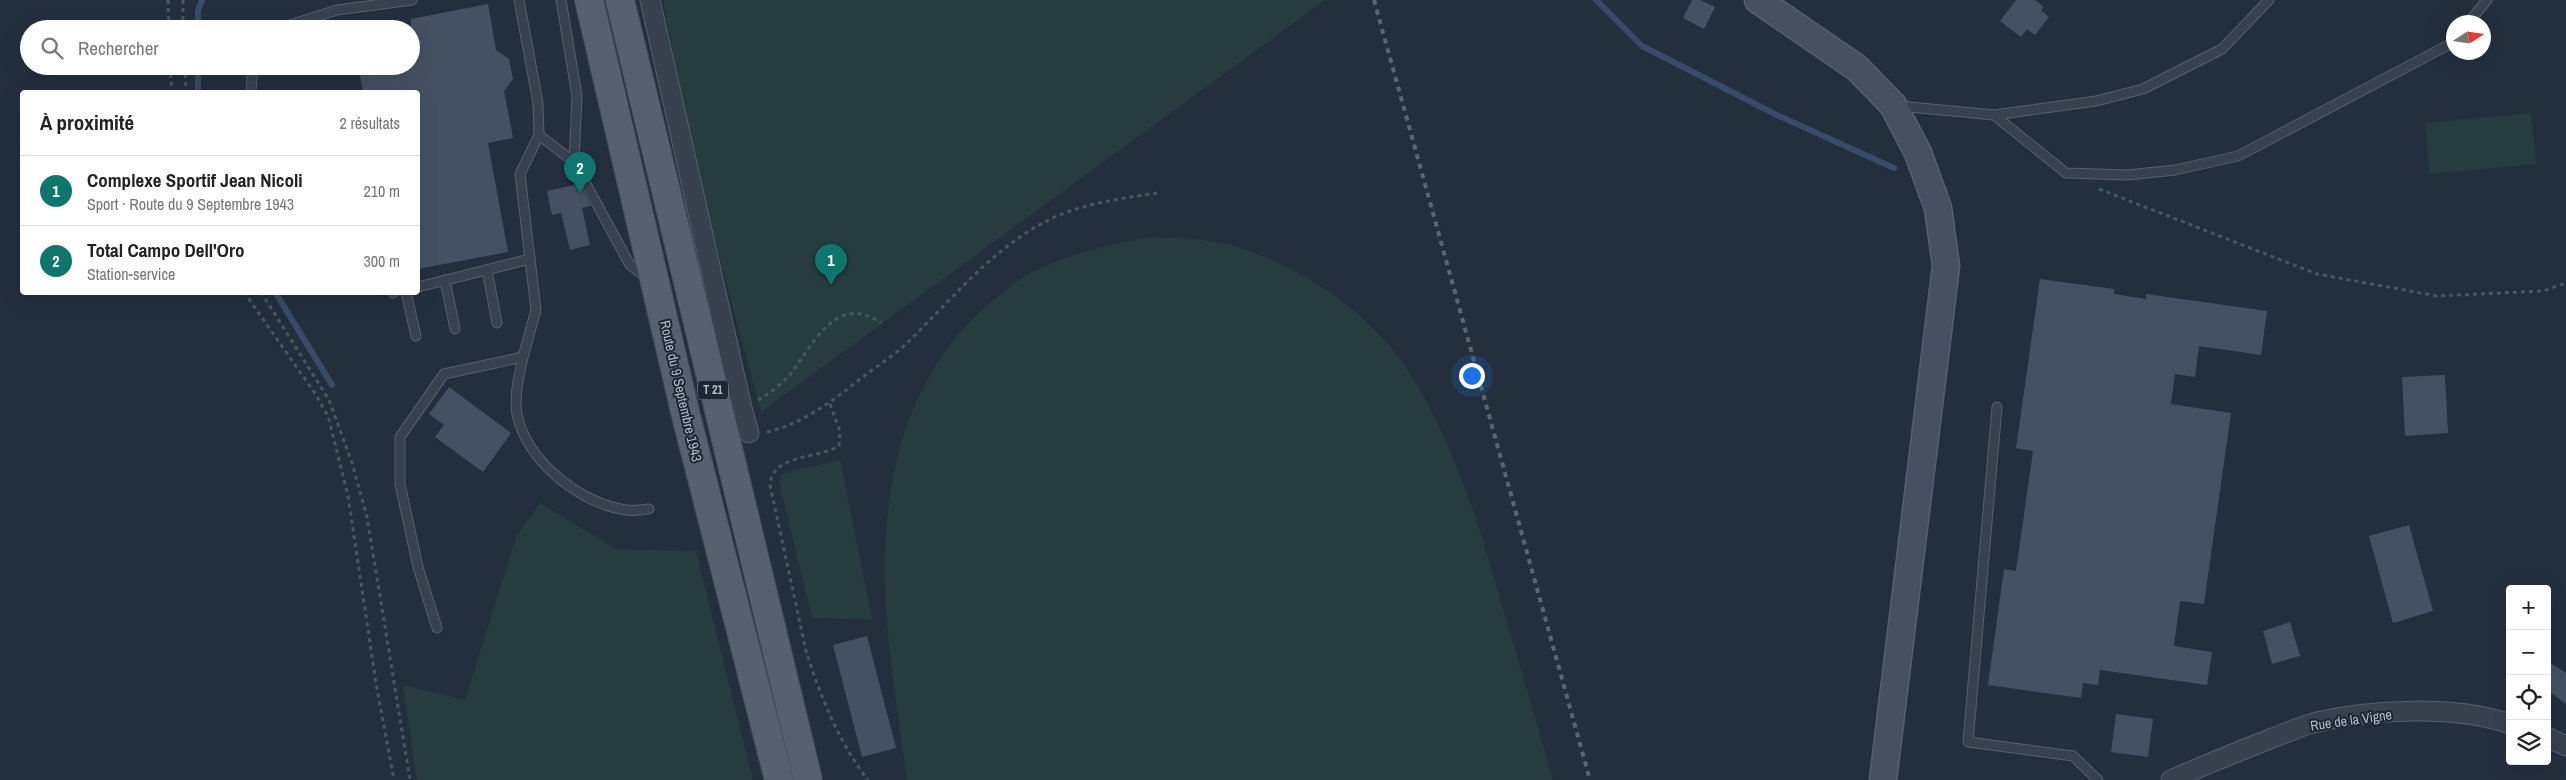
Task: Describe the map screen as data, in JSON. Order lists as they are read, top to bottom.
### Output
{
  "streets": {
    "main road": ["T 21", "Route du 9 Septembre 1943"],
    "street": ["Rue de la Vigne"]
  },
  "north": "right",
  "page": {
    "search": "Rechercher",
    "heading": ["À proximité", "2 résultats"],
    "pins": ["2", "1"],
    "list": [
      {
        "mark": "1",
        "name": "Complexe Sportif Jean Nicoli",
        "note": "Sport · Route du 9 Septembre 1943",
        "value": "210 m"
      },
      {
        "mark": "2",
        "name": "Total Campo Dell'Oro",
        "note": "Station-service",
        "value": "300 m"
      }
    ],
    "map_buttons": ["+", "−"]
  }
}
